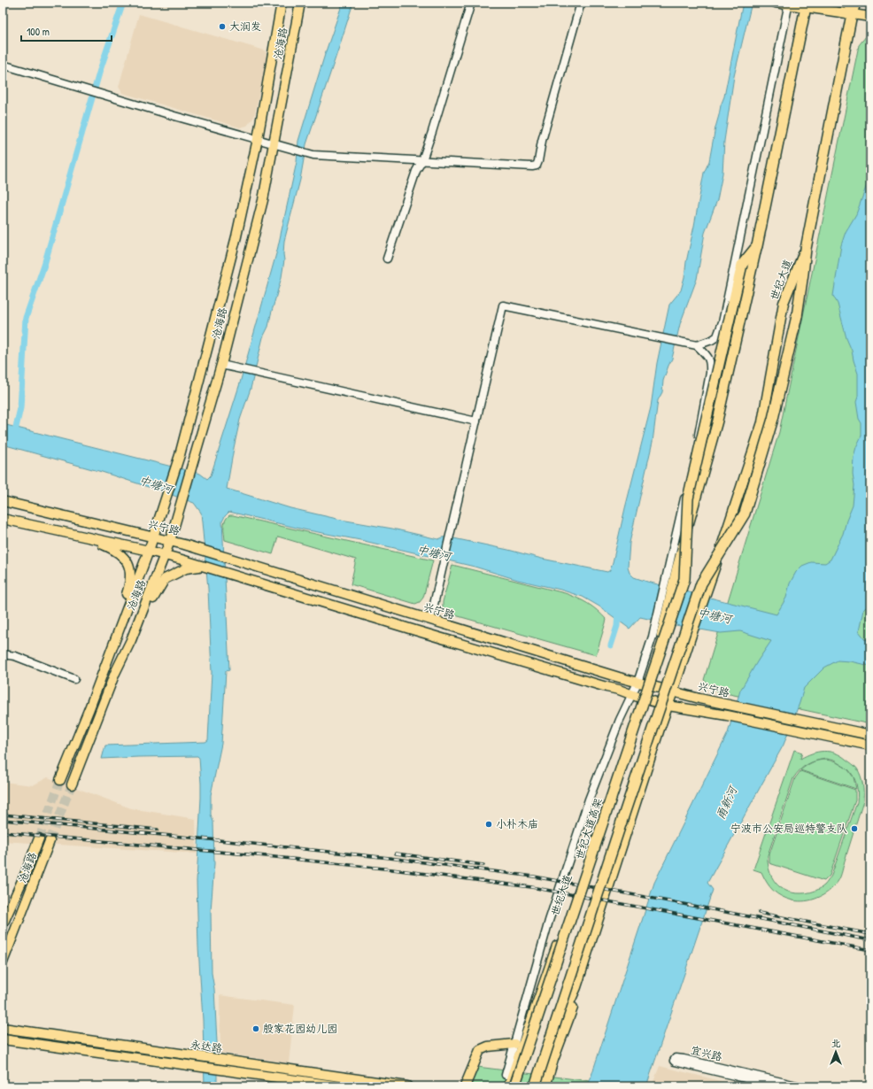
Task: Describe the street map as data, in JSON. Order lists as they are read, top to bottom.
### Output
{
  "streets": {
    "highway": ["世纪大道", "世纪大道高架"],
    "main road": ["沧海路", "兴宁路", "永达路"],
    "street": ["宜兴路"]
  },
  "crossings": [
    ["沧海路", "兴宁路"],
    ["世纪大道", "兴宁路"],
    ["世纪大道", "世纪大道高架"]
  ],
  "water": ["中塘河", "甬新河"],
  "places": [
    "大润发",
    "小朴木庙",
    "宁波市公安局巡特警支队",
    "殷家花园幼儿园"
  ],
  "scale_bar": "100 m",
  "north": "top"
}
